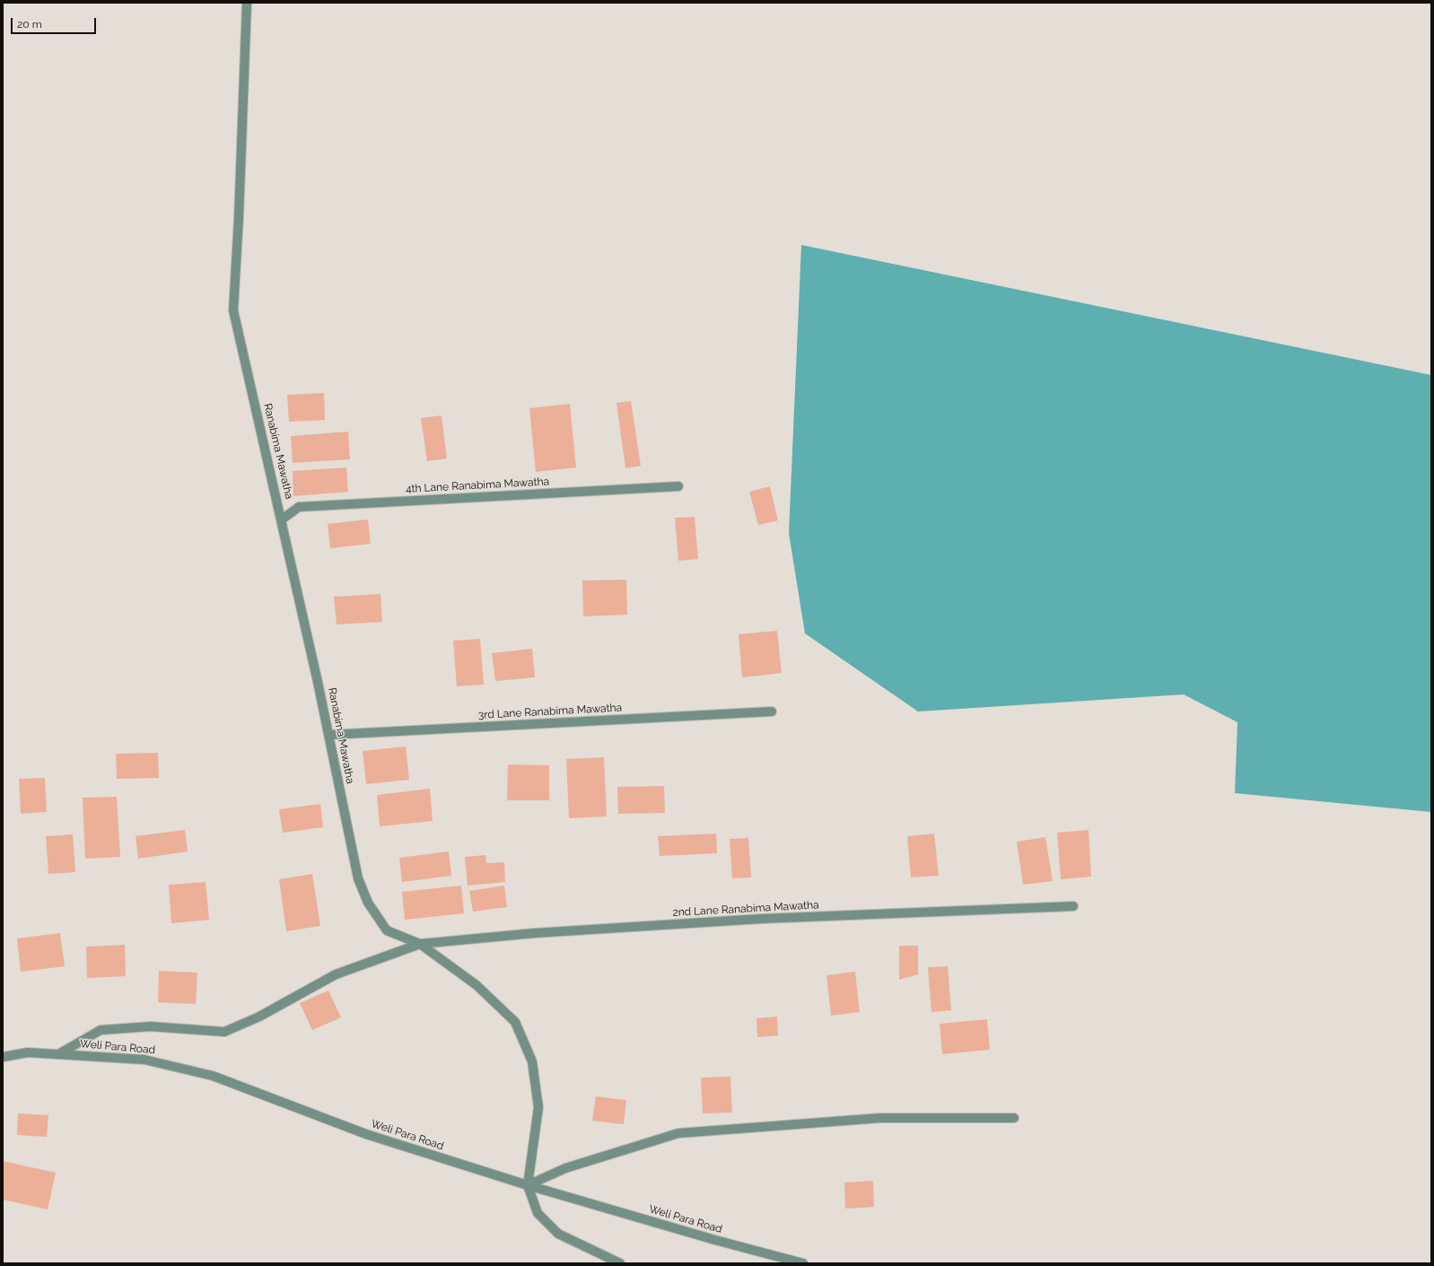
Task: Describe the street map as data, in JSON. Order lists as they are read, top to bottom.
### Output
{
  "streets": {
    "street": [
      "Ranabima Mawatha",
      "4th Lane Ranabima Mawatha",
      "3rd Lane Ranabima Mawatha",
      "2nd Lane Ranabima Mawatha",
      "Weli Para Road"
    ]
  },
  "crossings": [
    ["Ranabima Mawatha", "4th Lane Ranabima Mawatha"],
    ["Ranabima Mawatha", "3rd Lane Ranabima Mawatha"],
    ["Ranabima Mawatha", "2nd Lane Ranabima Mawatha"],
    ["Ranabima Mawatha", "Weli Para Road"]
  ],
  "scale_bar": "20 m"
}
